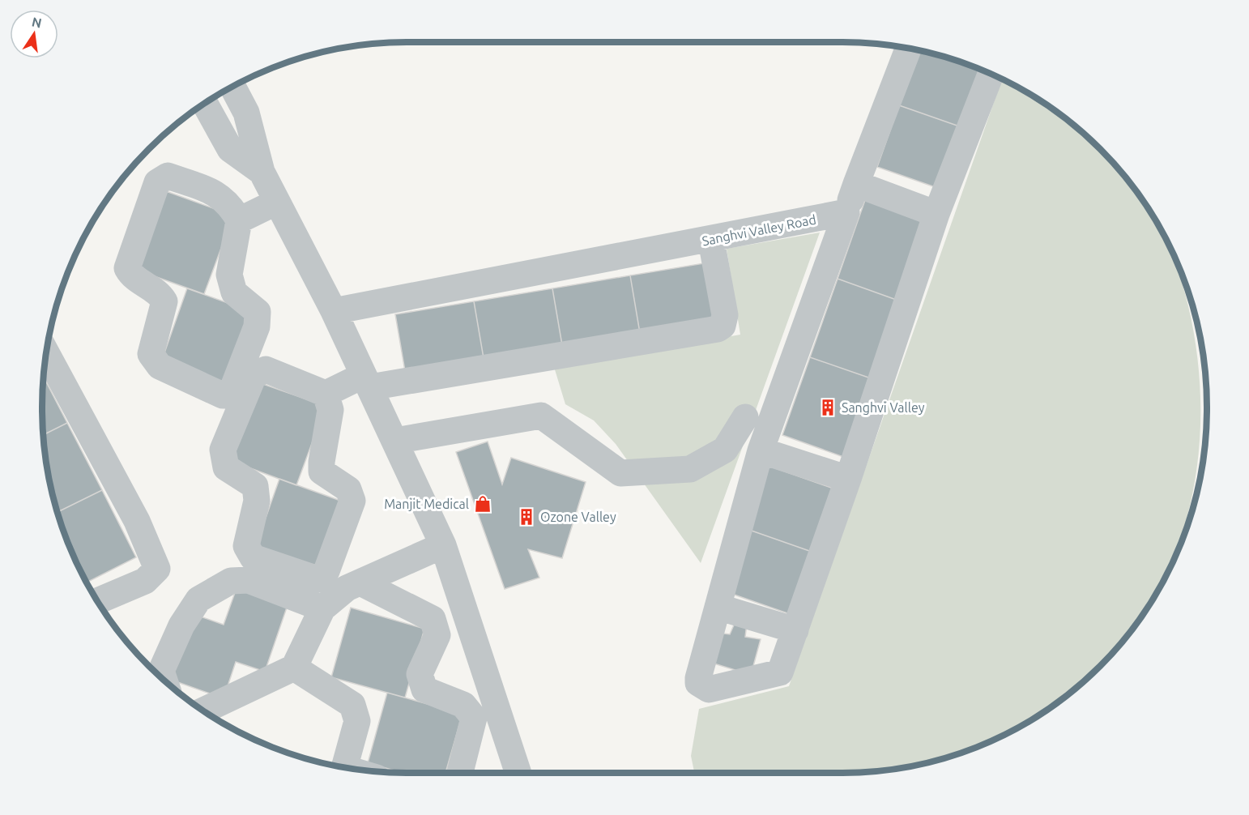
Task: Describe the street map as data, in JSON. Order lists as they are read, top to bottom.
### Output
{
  "streets": {
    "street": ["Sanghvi Valley Road"]
  },
  "places": {
    "building": ["Sanghvi Valley", "Ozone Valley"],
    "shop": ["Manjit Medical"]
  },
  "north": "top"
}
